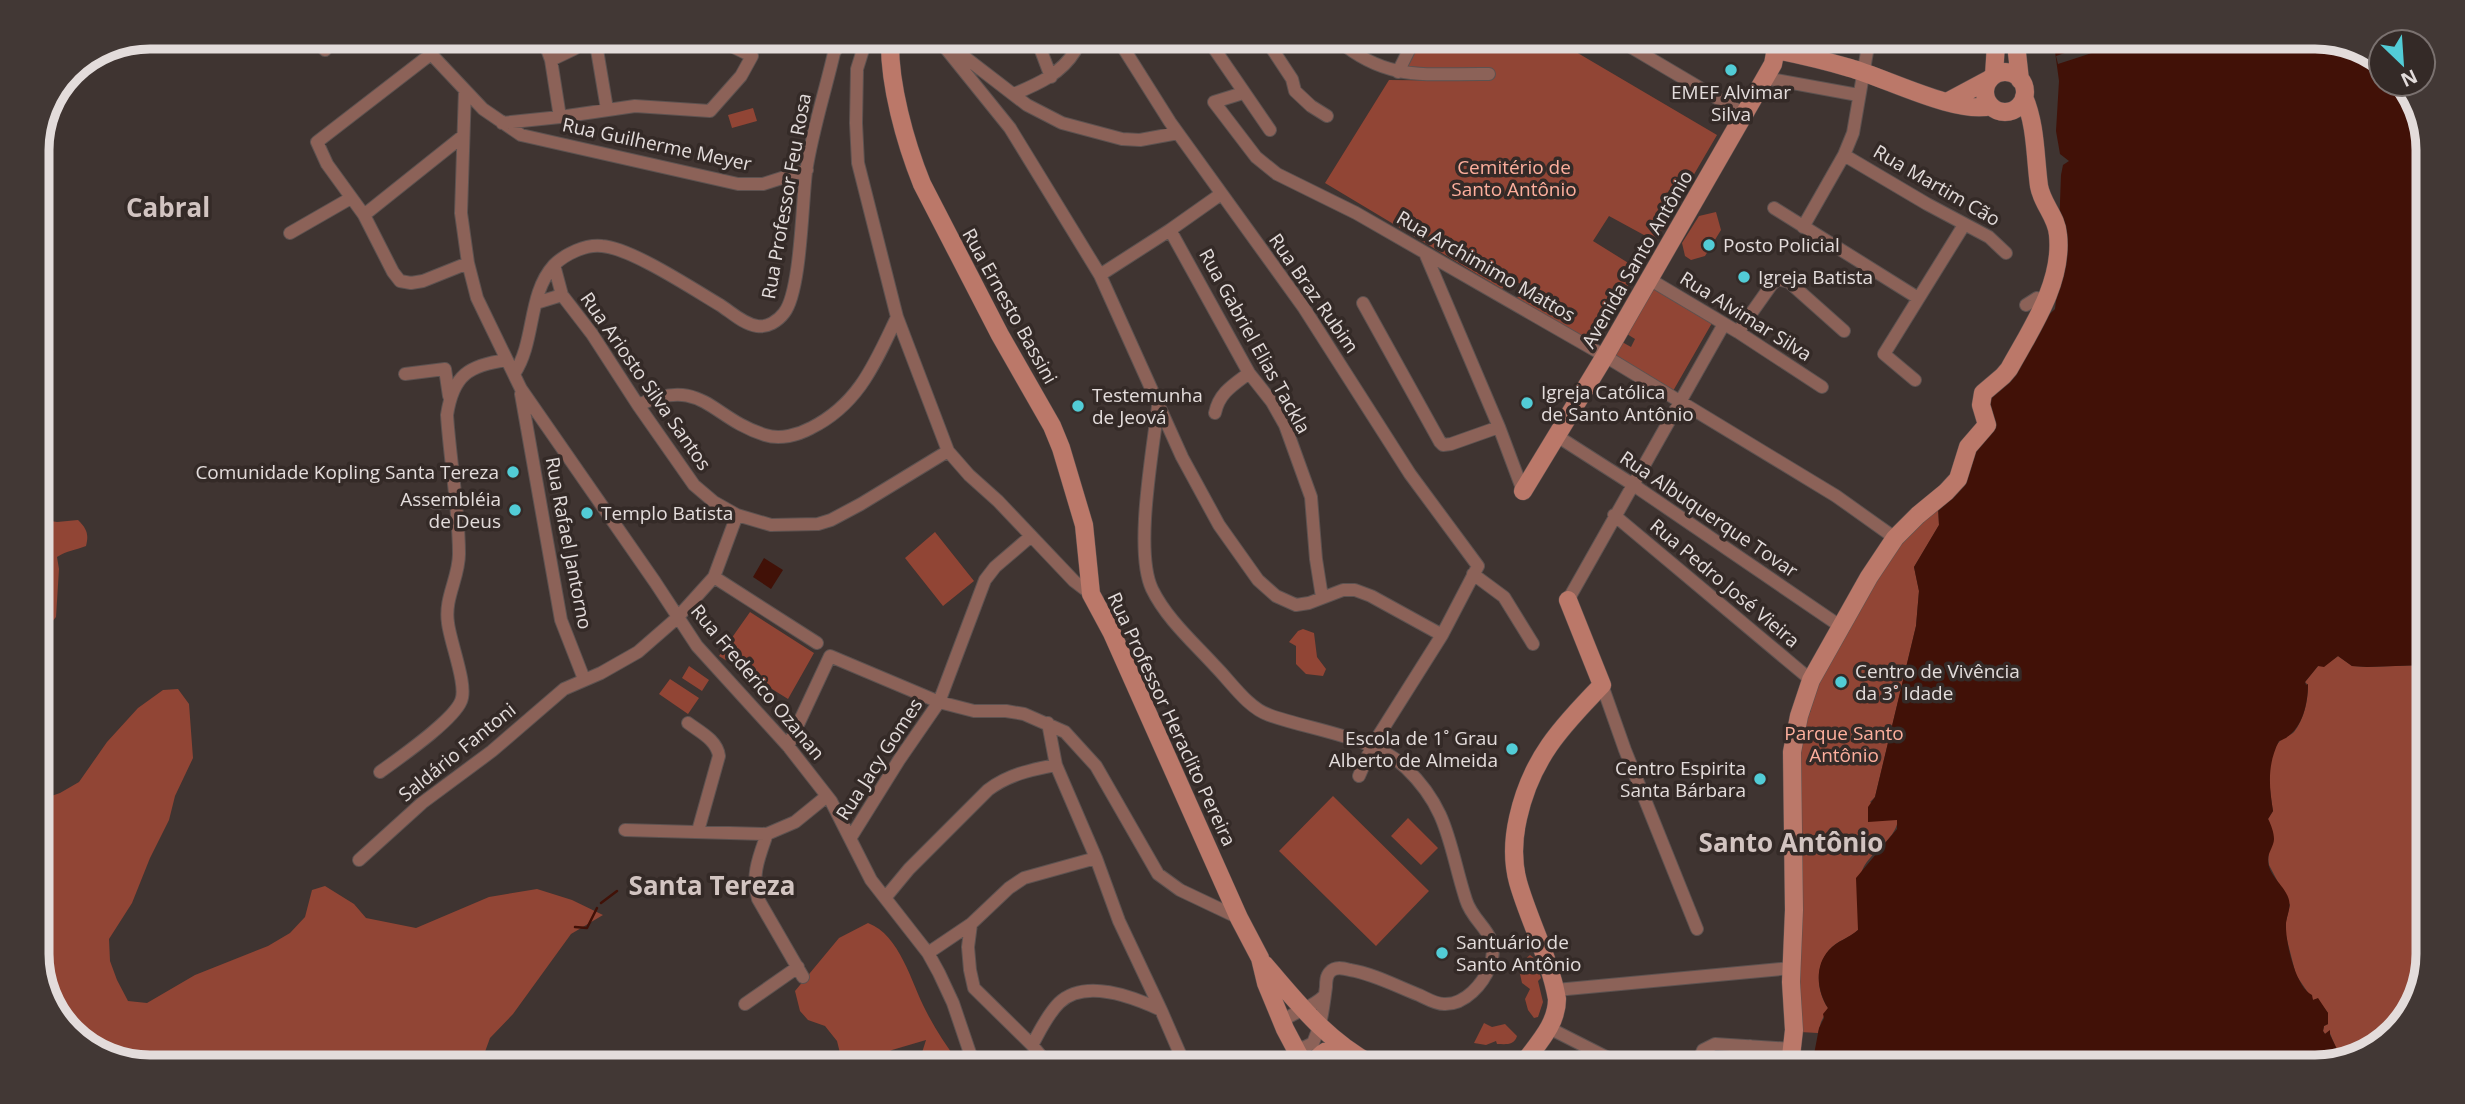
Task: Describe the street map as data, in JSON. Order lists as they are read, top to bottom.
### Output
{
  "streets": {
    "street": [
      "Rua Guilherme Meyer",
      "Rua Martim Cão",
      "Rua Professor Feu Rosa",
      "Avenida Santo Antônio",
      "Rua Archimimo Mattos",
      "Rua Braz Rubim",
      "Rua Ernesto Bassini",
      "Rua Alvimar Silva",
      "Rua Gabriel Elias Tackla",
      "Rua Ariosto Silva Santos",
      "Rua Albuquerque Tovar",
      "Rua Rafael Jantorno",
      "Rua Pedro José Vieira",
      "Rua Frederico Ozanan",
      "Rua Professor Heraclito Pereira",
      "Saldário Fantoni",
      "Rua Jacy Gomes"
    ]
  },
  "crossings": [
    ["Rua Guilherme Meyer", "Rua Professor Feu Rosa"],
    ["Rua Guilherme Meyer", "Rua Frederico Ozanan"],
    ["Avenida Santo Antônio", "Rua Archimimo Mattos"],
    ["Avenida Santo Antônio", "Rua Alvimar Silva"],
    ["Avenida Santo Antônio", "Rua Albuquerque Tovar"],
    ["Rua Ernesto Bassini", "Rua Professor Heraclito Pereira"],
    ["Rua Ariosto Silva Santos", "Rua Professor Heraclito Pereira"],
    ["Rua Rafael Jantorno", "Rua Frederico Ozanan"],
    ["Rua Rafael Jantorno", "Saldário Fantoni"],
    ["Rua Frederico Ozanan", "Rua Jacy Gomes"],
    ["Rua Professor Heraclito Pereira", "Rua Jacy Gomes"]
  ],
  "districts": ["Cabral", "Santo Antônio", "Santa Tereza"],
  "parks": ["Cemitério de Santo Antônio", "Parque Santo Antônio"],
  "places": [
    "EMEF Alvimar Silva",
    "Posto Policial",
    "Igreja Batista",
    "Igreja Católica de Santo Antônio",
    "Testemunha de Jeová",
    "Comunidade Kopling Santa Tereza",
    "Assembléia de Deus",
    "Templo Batista",
    "Centro de Vivência da 3˚ Idade",
    "Escola de 1˚ Grau Alberto de Almeida",
    "Centro Espirita Santa Bárbara",
    "Santuário de Santo Antônio"
  ],
  "north": "bottom right"
}
